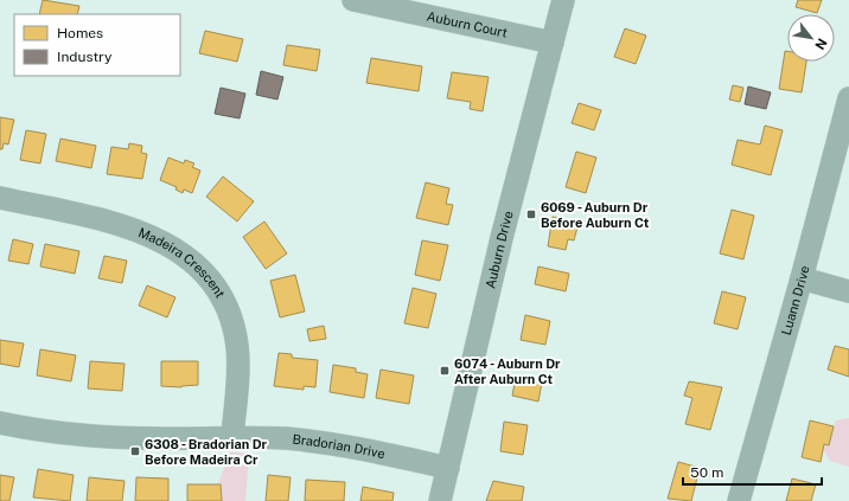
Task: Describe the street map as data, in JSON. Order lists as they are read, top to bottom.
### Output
{
  "streets": {
    "street": [
      "Auburn Court",
      "Auburn Drive",
      "Madeira Crescent",
      "Luann Drive",
      "Bradorian Drive"
    ]
  },
  "crossings": [
    ["Auburn Court", "Auburn Drive"],
    ["Auburn Drive", "Bradorian Drive"],
    ["Madeira Crescent", "Bradorian Drive"]
  ],
  "places": {
    "transit": ["6069 - Auburn Dr Before Auburn Ct", "6074 - Auburn Dr After Auburn Ct", "6308 - Bradorian Dr Before Madeira Cr"]
  },
  "legend": ["Homes", "Industry"],
  "scale_bar": "50 m",
  "north": "bottom right"
}
